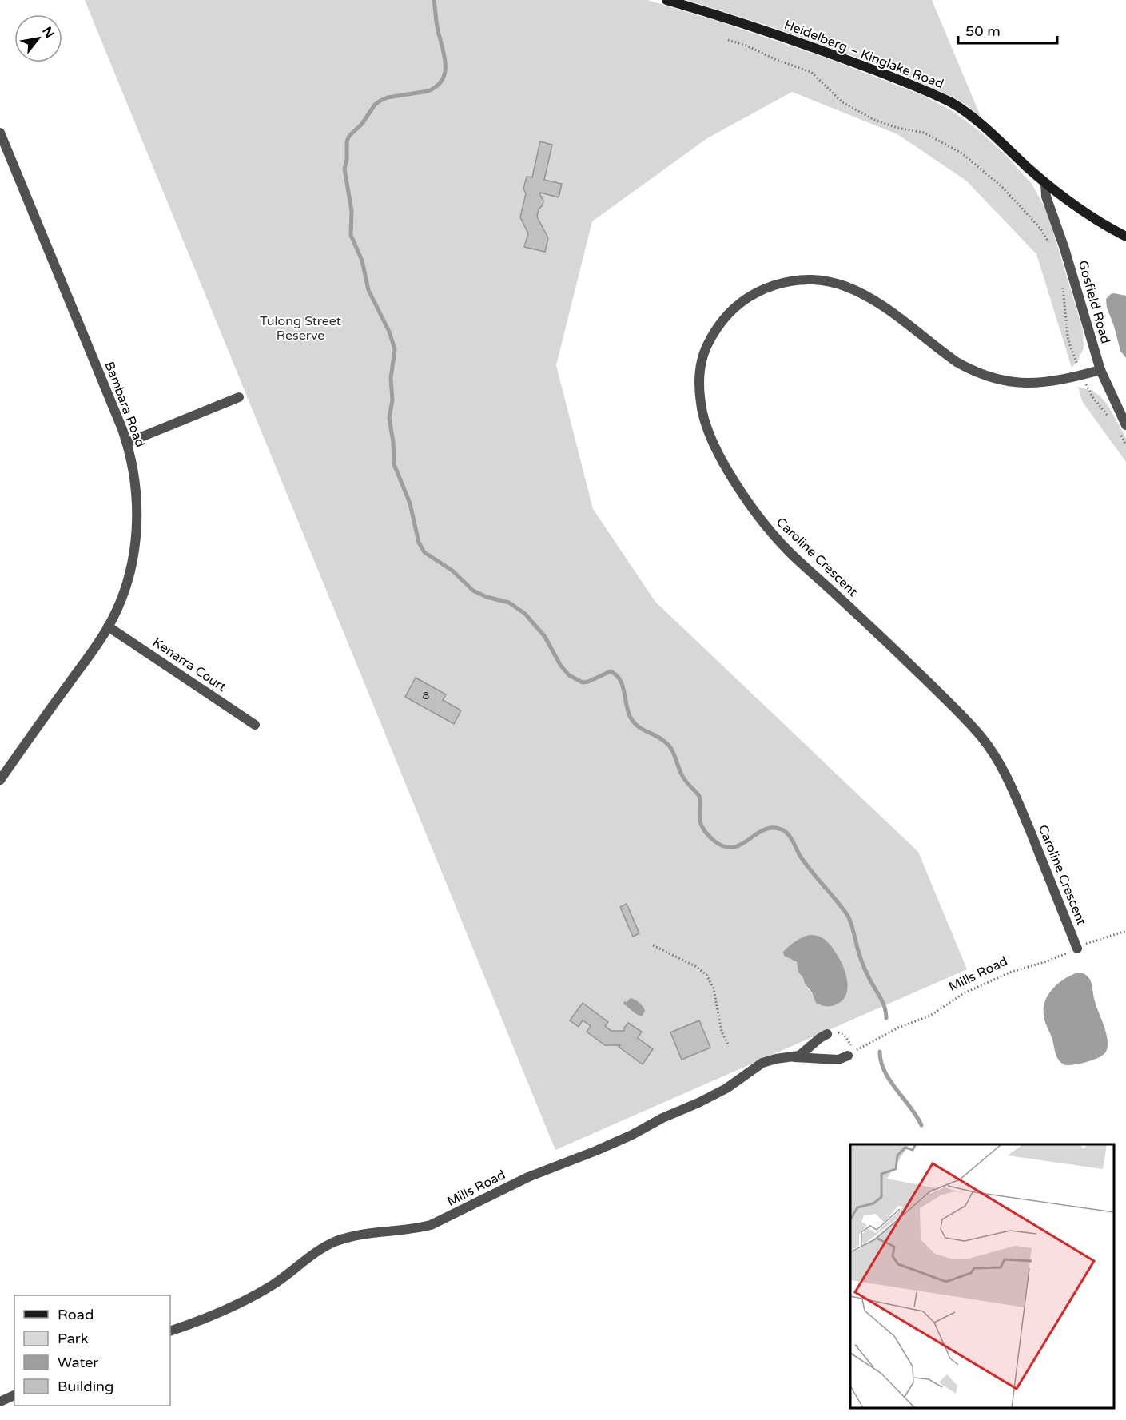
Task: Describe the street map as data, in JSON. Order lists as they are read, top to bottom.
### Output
{
  "streets": {
    "main road": ["Heidelberg – Kinglake Road"],
    "street": [
      "Gosfield Road",
      "Bambara Road",
      "Caroline Crescent",
      "Kenarra Court",
      "Mills Road"
    ]
  },
  "crossings": [
    ["Heidelberg – Kinglake Road", "Gosfield Road"],
    ["Gosfield Road", "Caroline Crescent"],
    ["Bambara Road", "Kenarra Court"],
    ["Caroline Crescent", "Mills Road"]
  ],
  "parks": ["Tulong Street Reserve"],
  "house_numbers": ["8"],
  "legend": [
    "Road",
    "Park",
    "Water",
    "Building"
  ],
  "scale_bar": "50 m",
  "north": "top right"
}
